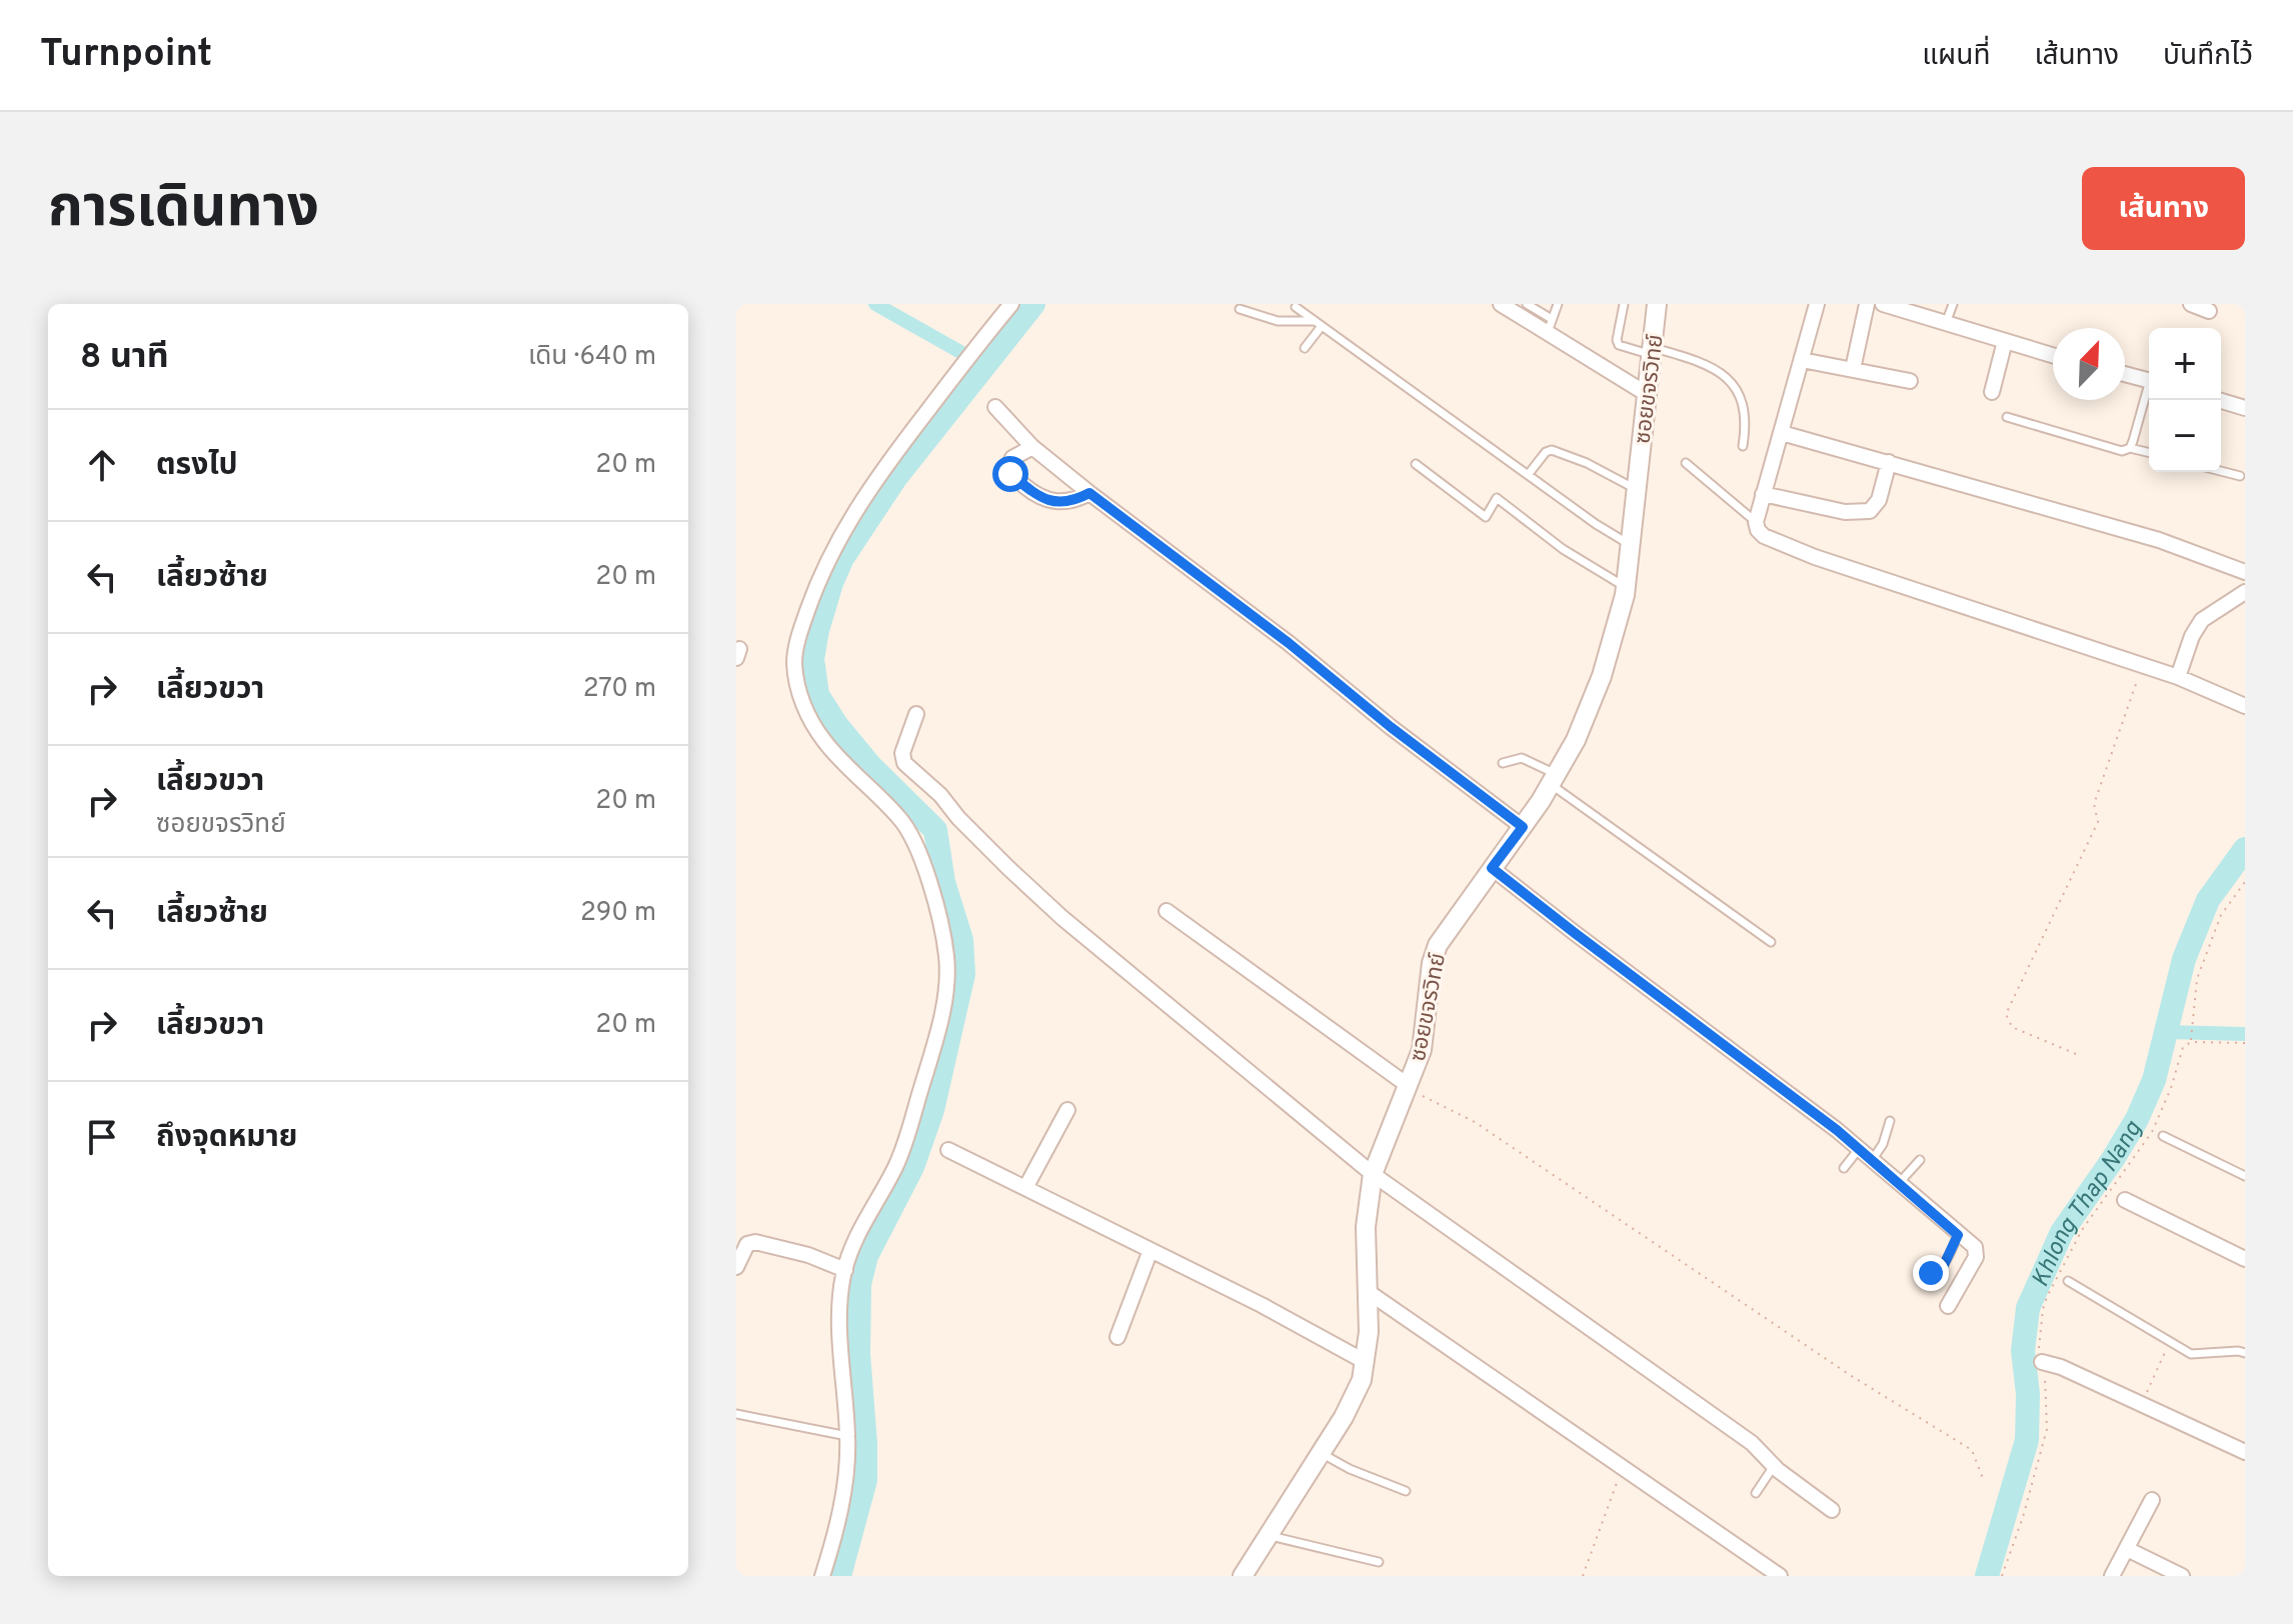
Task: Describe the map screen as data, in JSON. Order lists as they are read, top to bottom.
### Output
{
  "streets": {
    "street": ["ซอยขจรวิทย์"]
  },
  "water": ["Khlong Thap Nang"],
  "north": "top right",
  "page": {
    "header": "Turnpoint",
    "nav": ["แผนที่", "เส้นทาง", "บันทึกไว้"],
    "title": "การเดินทาง",
    "buttons": "เส้นทาง",
    "heading": ["8 นาที", "เดิน · 640 m"],
    "map_buttons": ["+", "−"],
    "list": [
      ["ตรงไป", "20 m"],
      ["เลี้ยวซ้าย", "20 m"],
      ["เลี้ยวขวา", "270 m"],
      ["เลี้ยวขวา", "ซอยขจรวิทย์", "20 m"],
      ["เลี้ยวซ้าย", "290 m"],
      ["เลี้ยวขวา", "20 m"],
      "ถึงจุดหมาย"
    ]
  }
}
